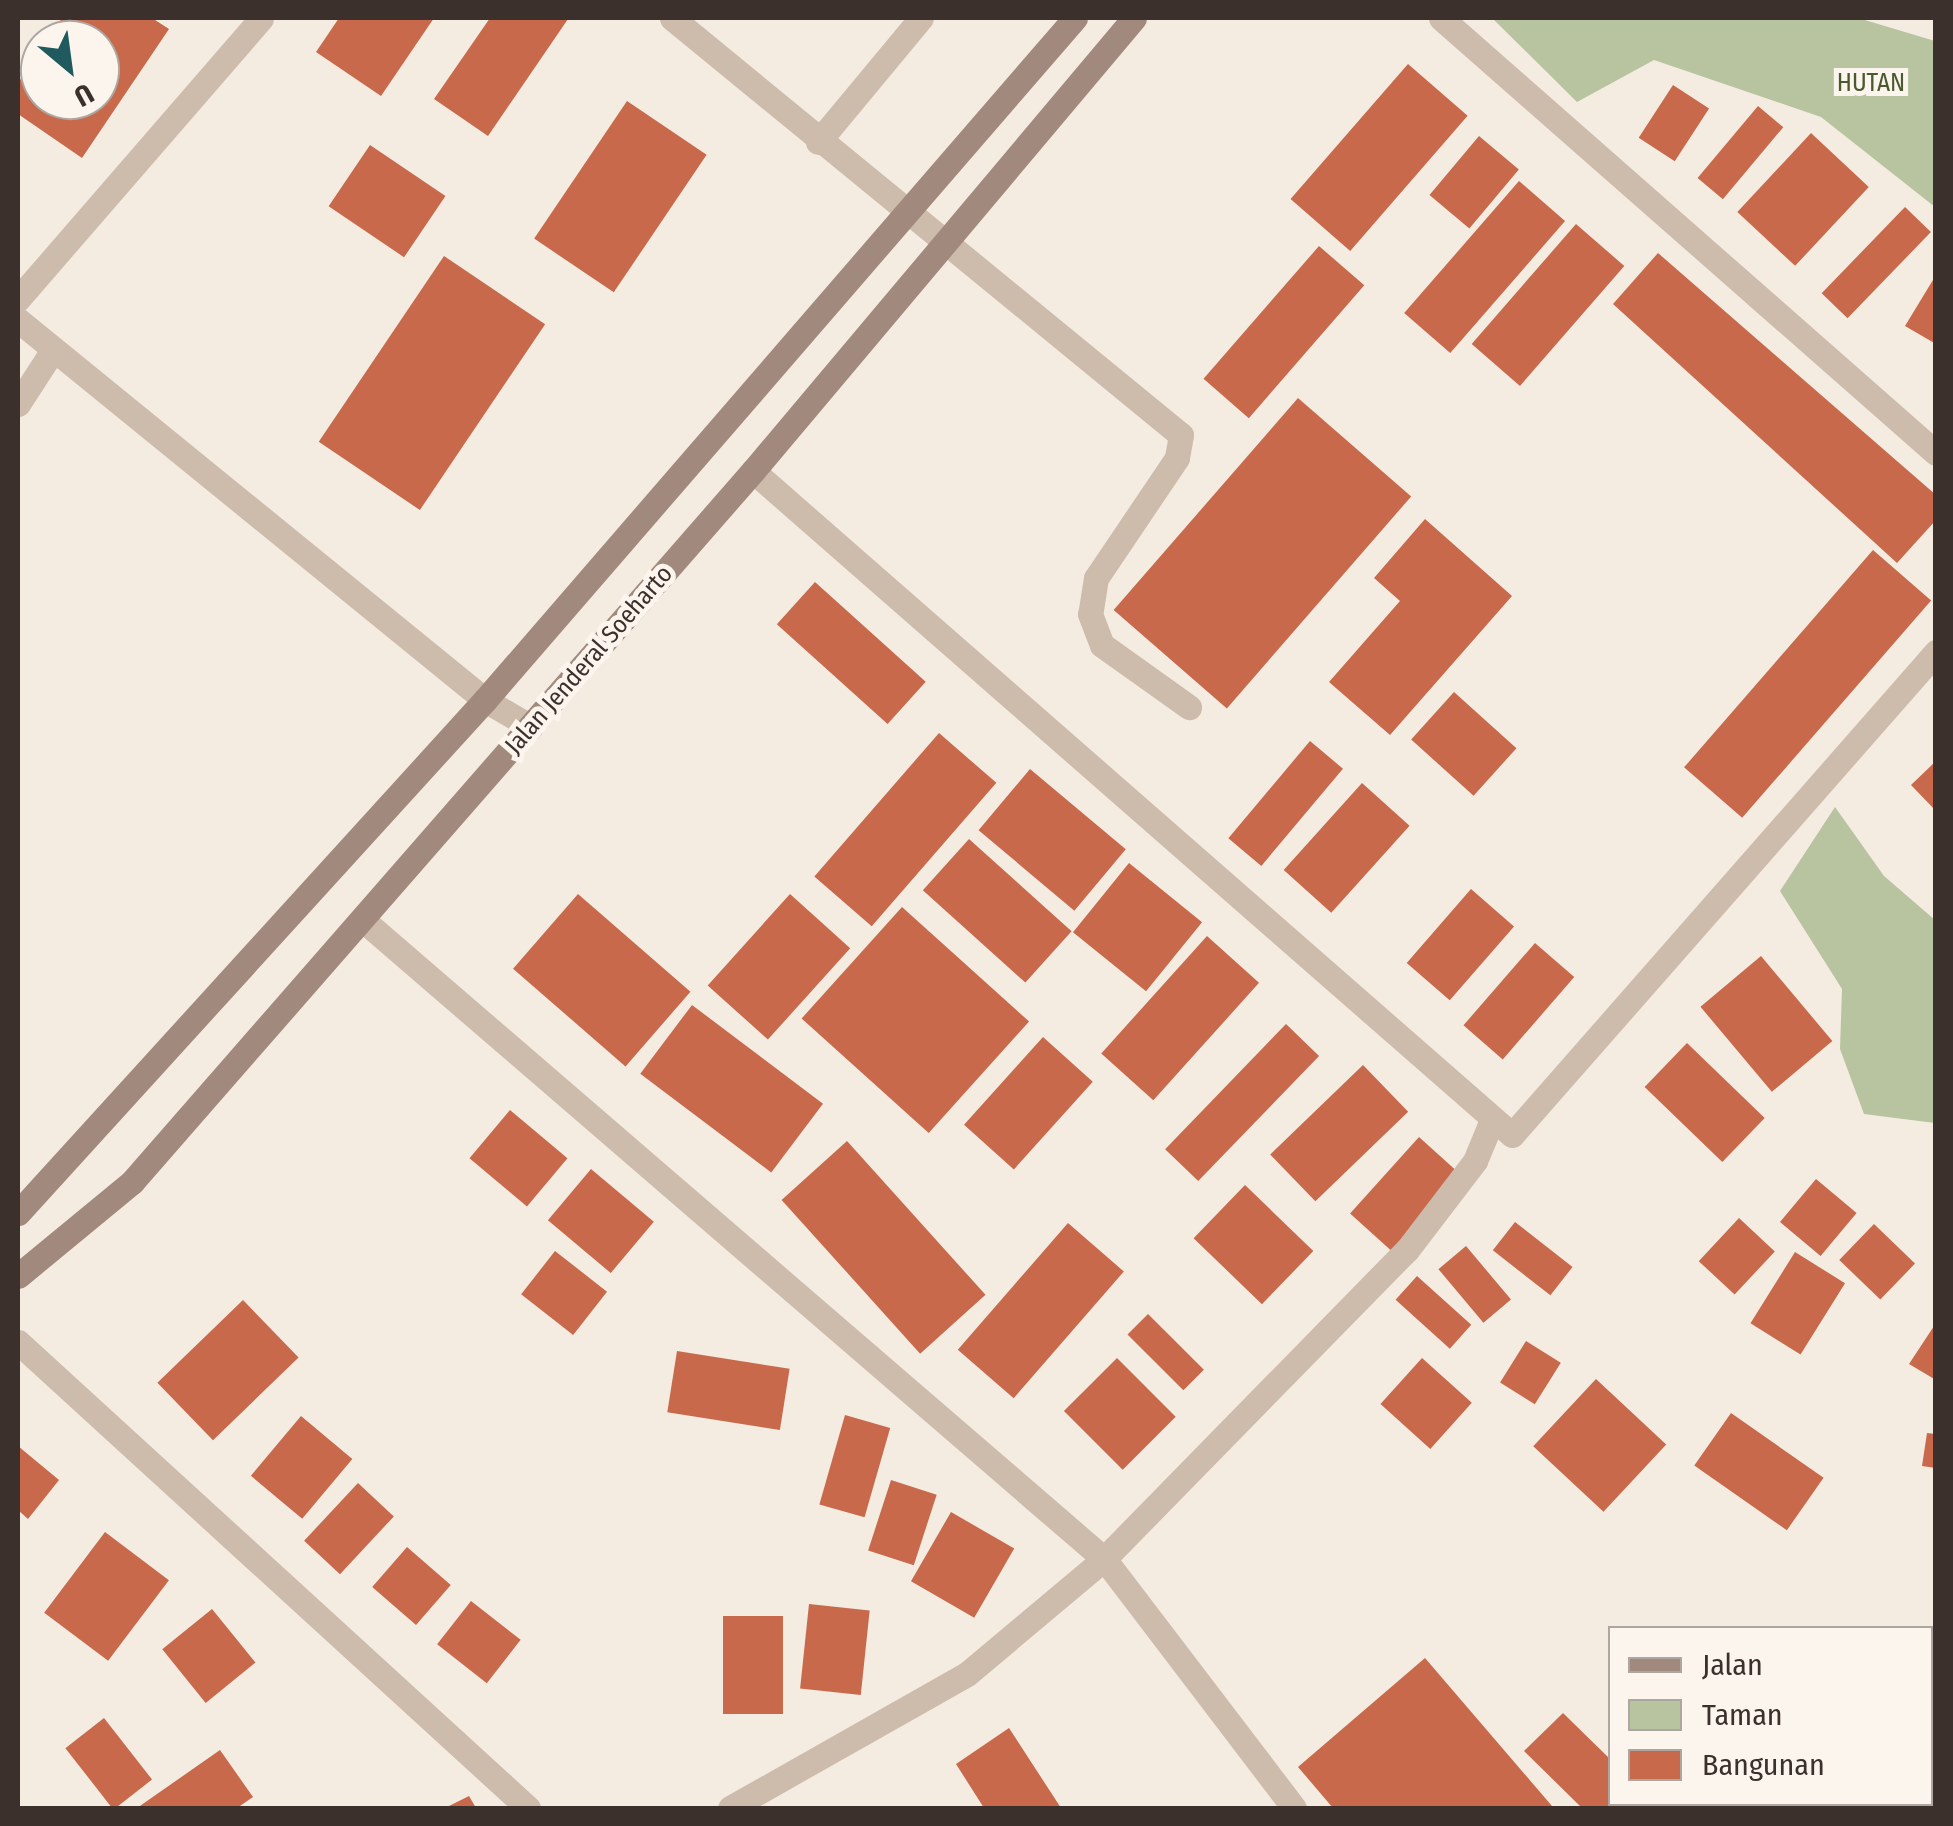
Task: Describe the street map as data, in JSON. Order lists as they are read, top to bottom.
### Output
{
  "streets": {
    "main road": ["Jalan Jenderal Soeharto"]
  },
  "parks": ["HUTAN"],
  "legend": ["Jalan", "Taman", "Bangunan"],
  "north": "bottom right"
}
